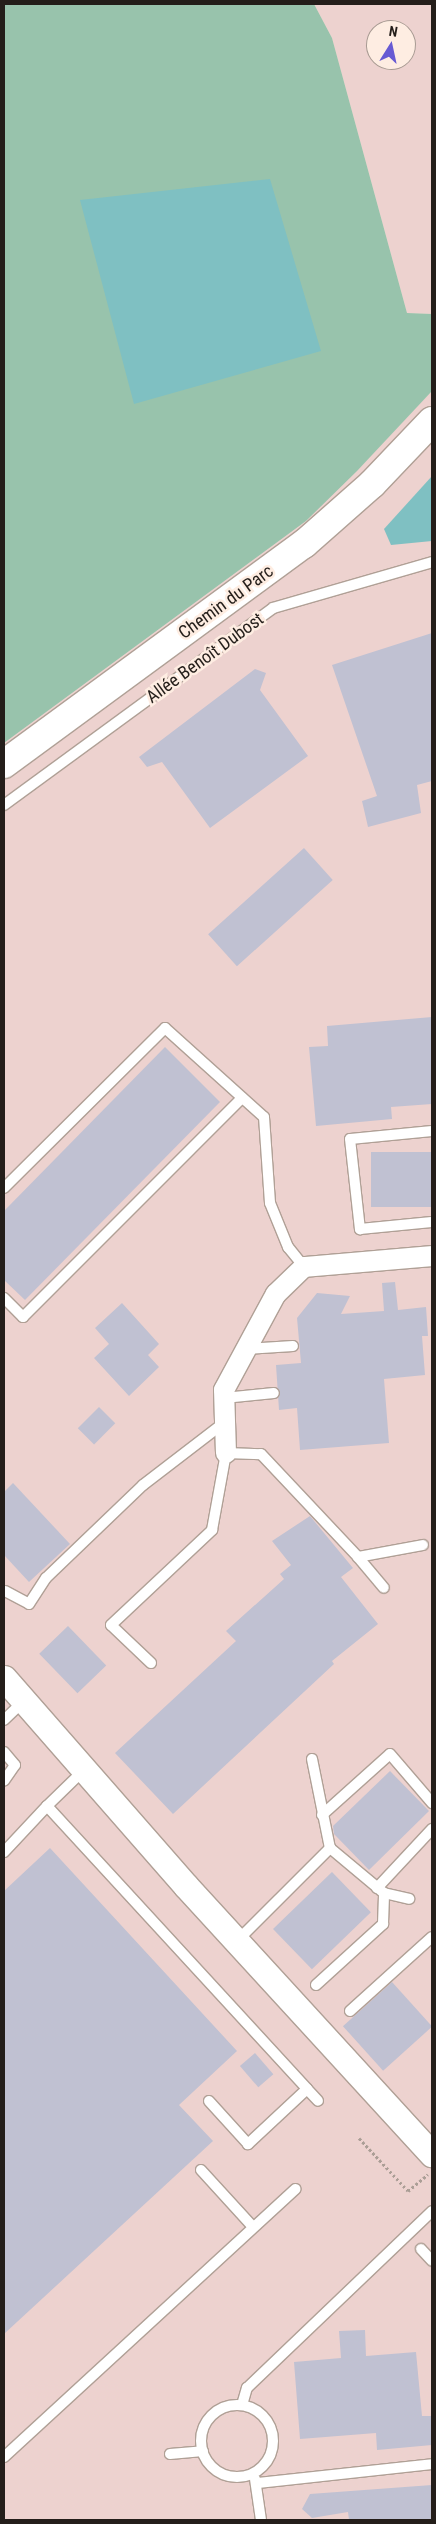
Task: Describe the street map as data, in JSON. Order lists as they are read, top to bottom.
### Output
{
  "streets": {
    "main road": ["Chemin du Parc"],
    "lane": ["Allée Benoît Dubost"]
  },
  "north": "top"
}
